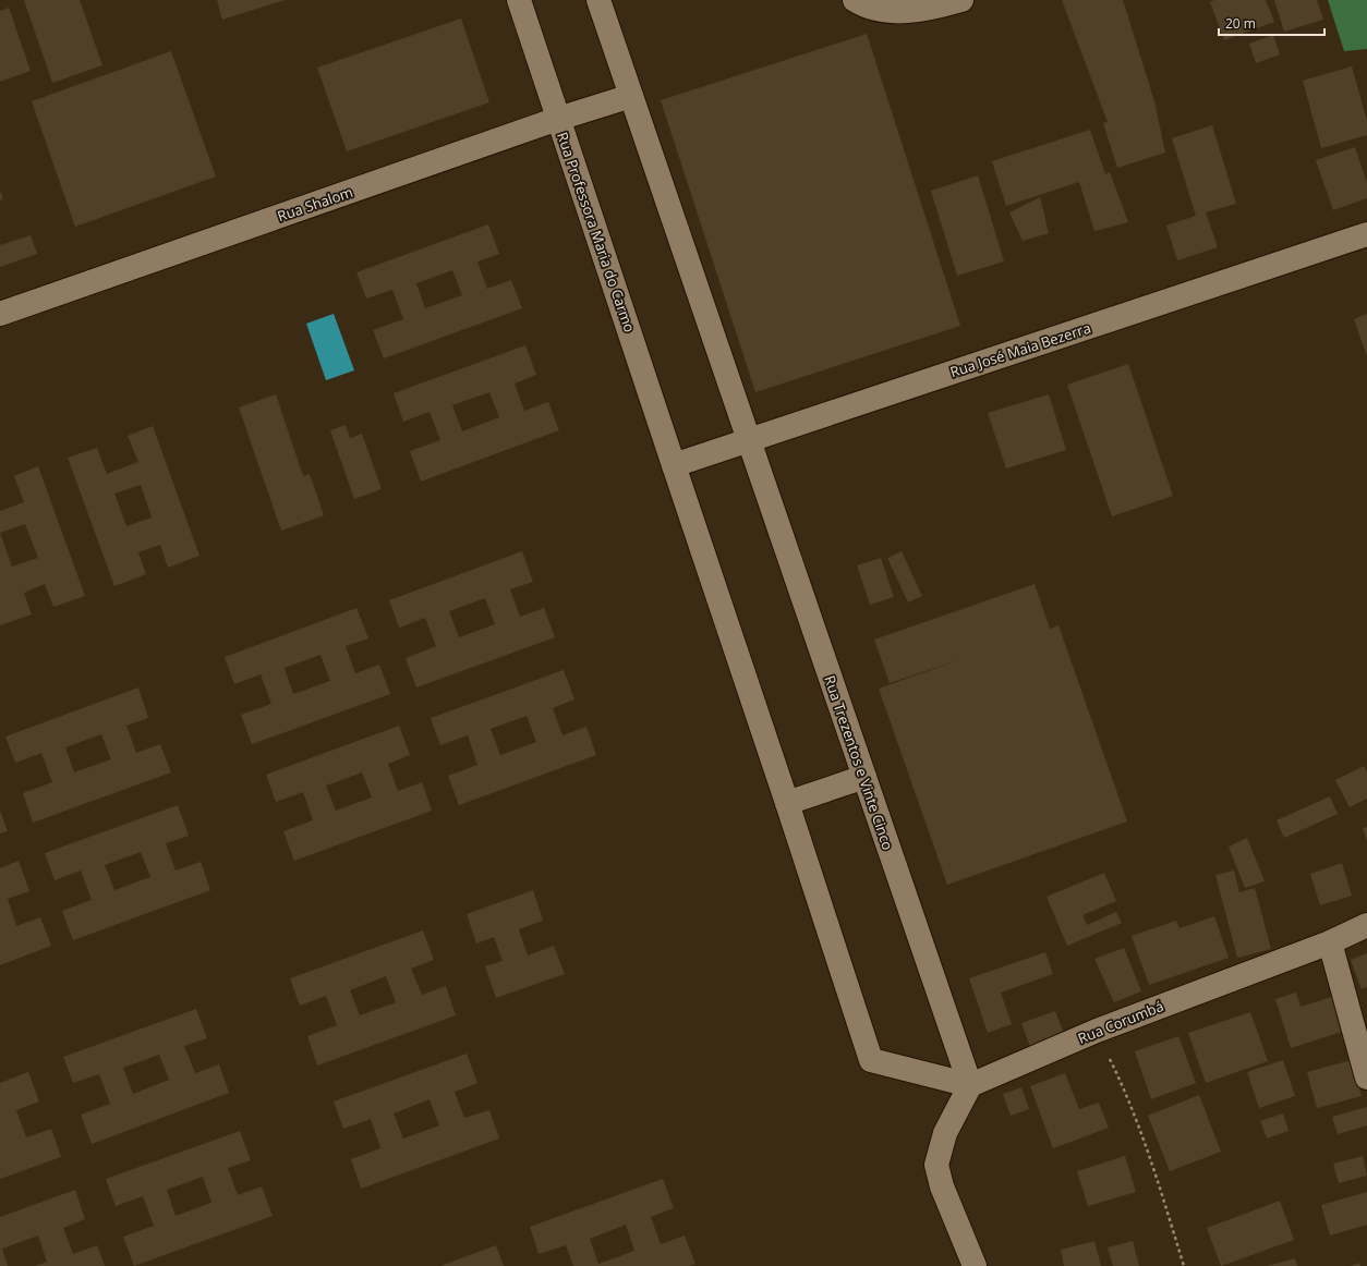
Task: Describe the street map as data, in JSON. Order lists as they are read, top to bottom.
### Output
{
  "streets": {
    "street": [
      "Rua Shalom",
      "Rua Professora Maria do Carmo",
      "Rua José Maia Bezerra",
      "Rua Trezentos e Vinte Cinco",
      "Rua Corumbá"
    ]
  },
  "crossings": [
    ["Rua Shalom", "Rua Professora Maria do Carmo"],
    ["Rua Professora Maria do Carmo", "Rua José Maia Bezerra"],
    ["Rua José Maia Bezerra", "Rua Trezentos e Vinte Cinco"],
    ["Rua Trezentos e Vinte Cinco", "Rua Corumbá"]
  ],
  "scale_bar": "20 m"
}
